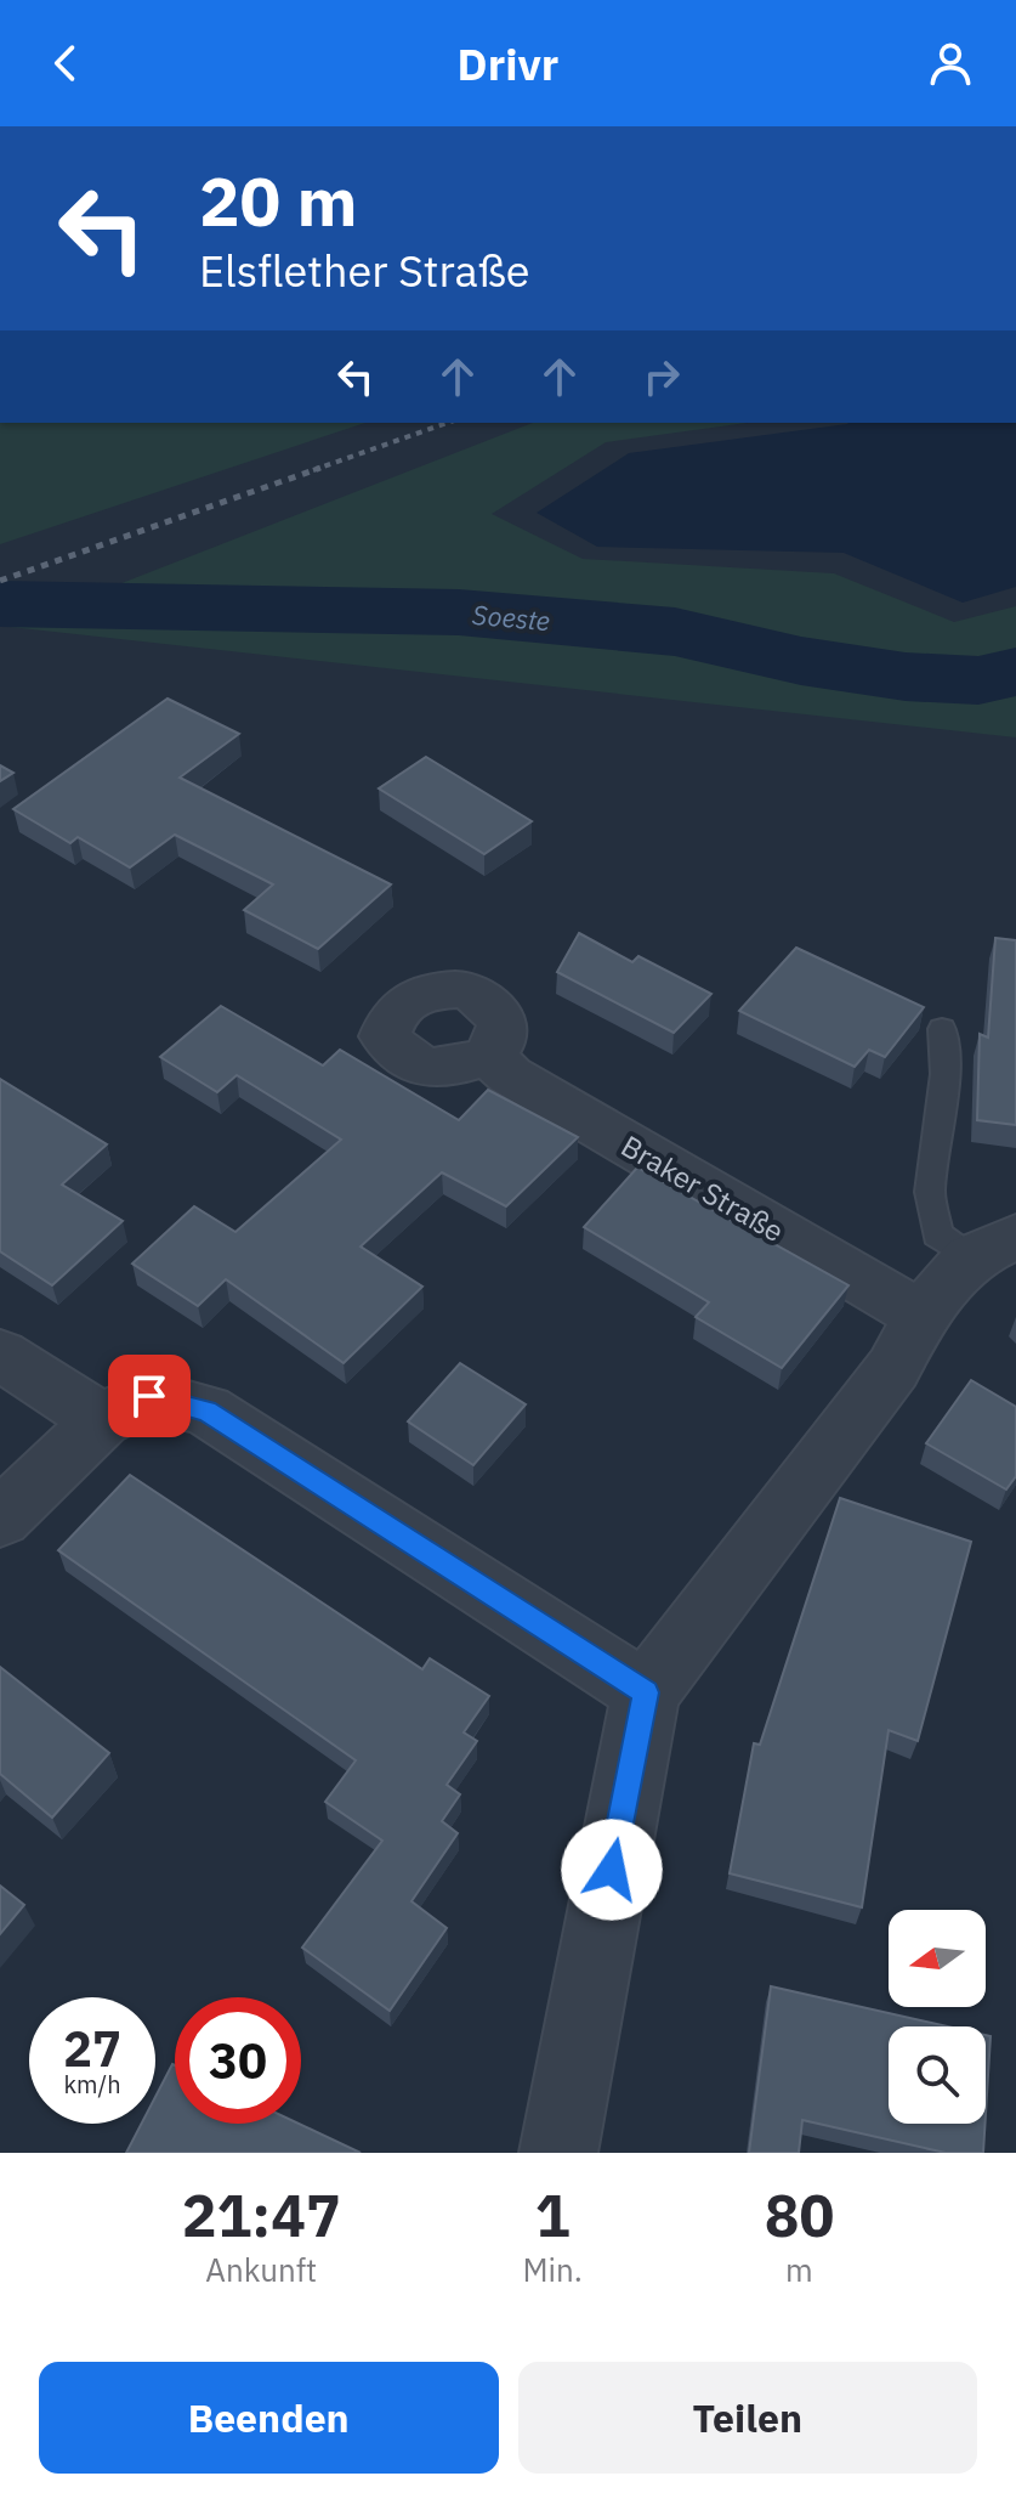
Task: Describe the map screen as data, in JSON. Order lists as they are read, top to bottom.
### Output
{
  "streets": {
    "street": ["Braker Straße"]
  },
  "water": ["Soeste"],
  "north": "left",
  "page": {
    "header": "Drivr",
    "turn": ["20 m", "Elsflether Straße"],
    "speed": "27 km/h",
    "limit": "30",
    "eta": [
      "21:47",
      "Ankunft",
      "1",
      "Min.",
      "80",
      "m"
    ],
    "buttons": ["Beenden", "Teilen"]
  }
}
